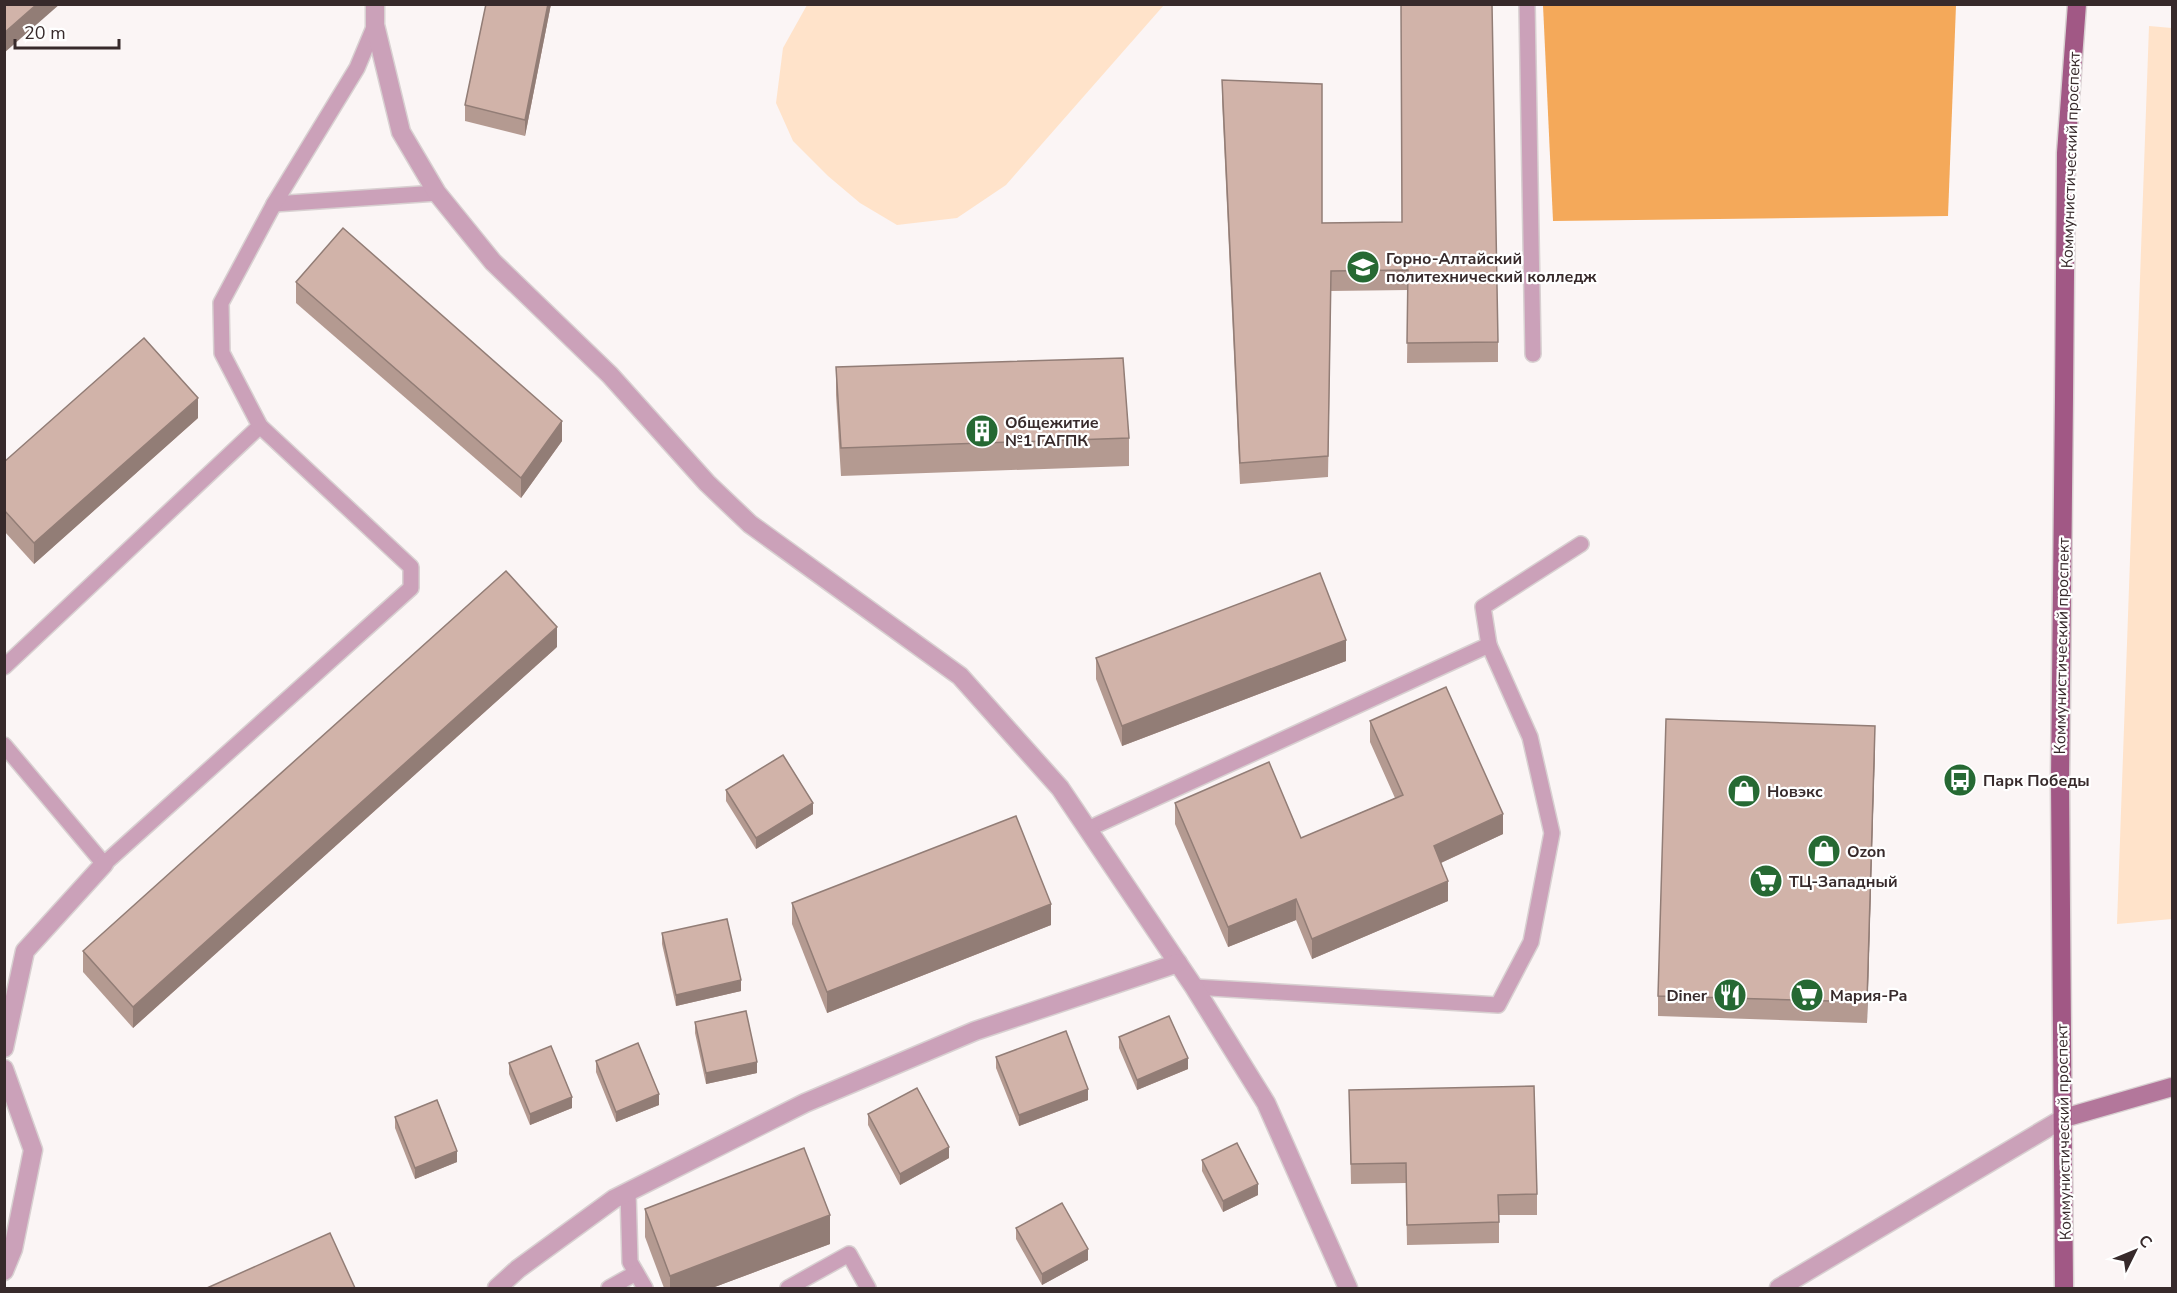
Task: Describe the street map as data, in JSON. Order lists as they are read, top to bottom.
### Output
{
  "streets": {
    "main road": ["Коммунистический проспект"]
  },
  "places": {
    "school or university": ["Горно-Алтайский политехнический колледж"],
    "building": ["Общежитие №1 ГАГПК"],
    "bus stop": ["Парк Победы"],
    "shop": ["Новэкс", "Ozon"],
    "supermarket": ["ТЦ-Западный", "Мария-Ра"],
    "restaurant": ["Diner"]
  },
  "scale_bar": "20 m",
  "north": "top right"
}
